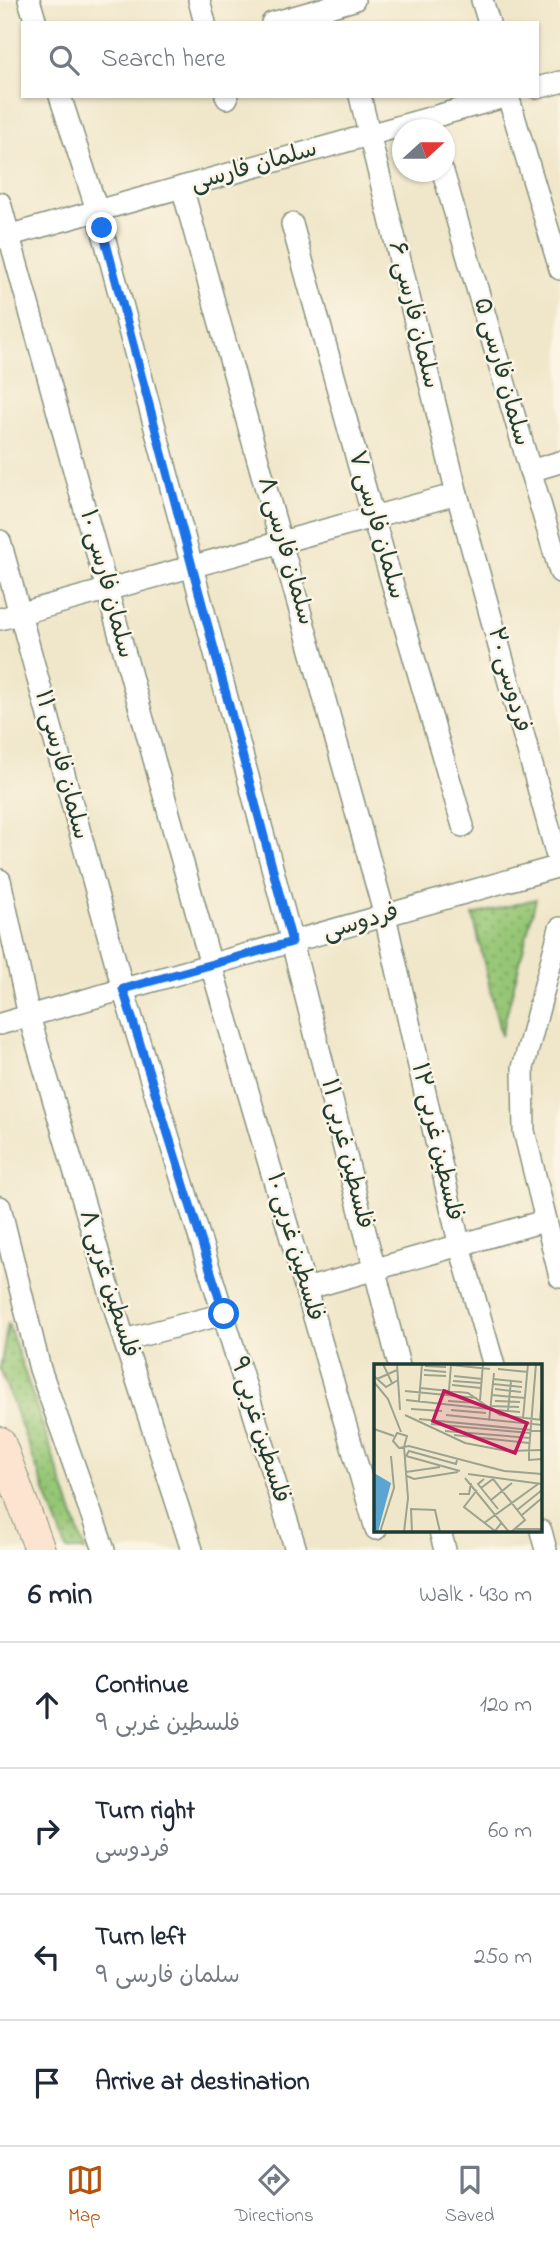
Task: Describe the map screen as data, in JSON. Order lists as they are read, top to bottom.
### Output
{
  "streets": {
    "street": [
      "سلمان فارسی",
      "سلمان فارسی ۶",
      "سلمان فارسی ۵",
      "سلمان فارسی ۷",
      "سلمان فارسی ۸",
      "سلمان فارسی ۱۰",
      "فردوسی ۲۰",
      "سلمان فارسی ۱۱",
      "فردوسی",
      "فلسطین غربی ۱۲",
      "فلسطین غربی ۱۱",
      "فلسطین غربی ۱۰",
      "فلسطین غربی ۸",
      "فلسطین غربی ۹"
    ]
  },
  "crossings": [
    ["سلمان فارسی", "سلمان فارسی ۶"],
    ["سلمان فارسی", "سلمان فارسی ۸"],
    ["سلمان فارسی", "سلمان فارسی ۱۰"],
    ["سلمان فارسی", "فلسطین غربی ۱۱"],
    ["سلمان فارسی ۶", "فردوسی ۲۰"],
    ["سلمان فارسی ۸", "فردوسی"],
    ["سلمان فارسی ۸", "فلسطین غربی ۱۲"],
    ["سلمان فارسی ۱۰", "فردوسی"],
    ["سلمان فارسی ۱۰", "فلسطین غربی ۱۰"],
    ["فردوسی ۲۰", "فردوسی"],
    ["سلمان فارسی ۱۱", "فردوسی"],
    ["سلمان فارسی ۱۱", "فلسطین غربی ۹"],
    ["فردوسی", "فلسطین غربی ۱۲"],
    ["فردوسی", "فلسطین غربی ۱۱"],
    ["فردوسی", "فلسطین غربی ۱۰"],
    ["فردوسی", "فلسطین غربی ۸"],
    ["فردوسی", "فلسطین غربی ۹"]
  ],
  "north": "right",
  "page": {
    "search": "Search here",
    "heading": ["6 min", "Walk · 430 m"],
    "list": [
      ["Continue", "فلسطین غربی ۹", "120 m"],
      ["Turn right", "فردوسی", "60 m"],
      ["Turn left", "سلمان فارسی ۹", "250 m"],
      "Arrive at destination"
    ],
    "nav": ["Map", "Directions", "Saved"]
  }
}
